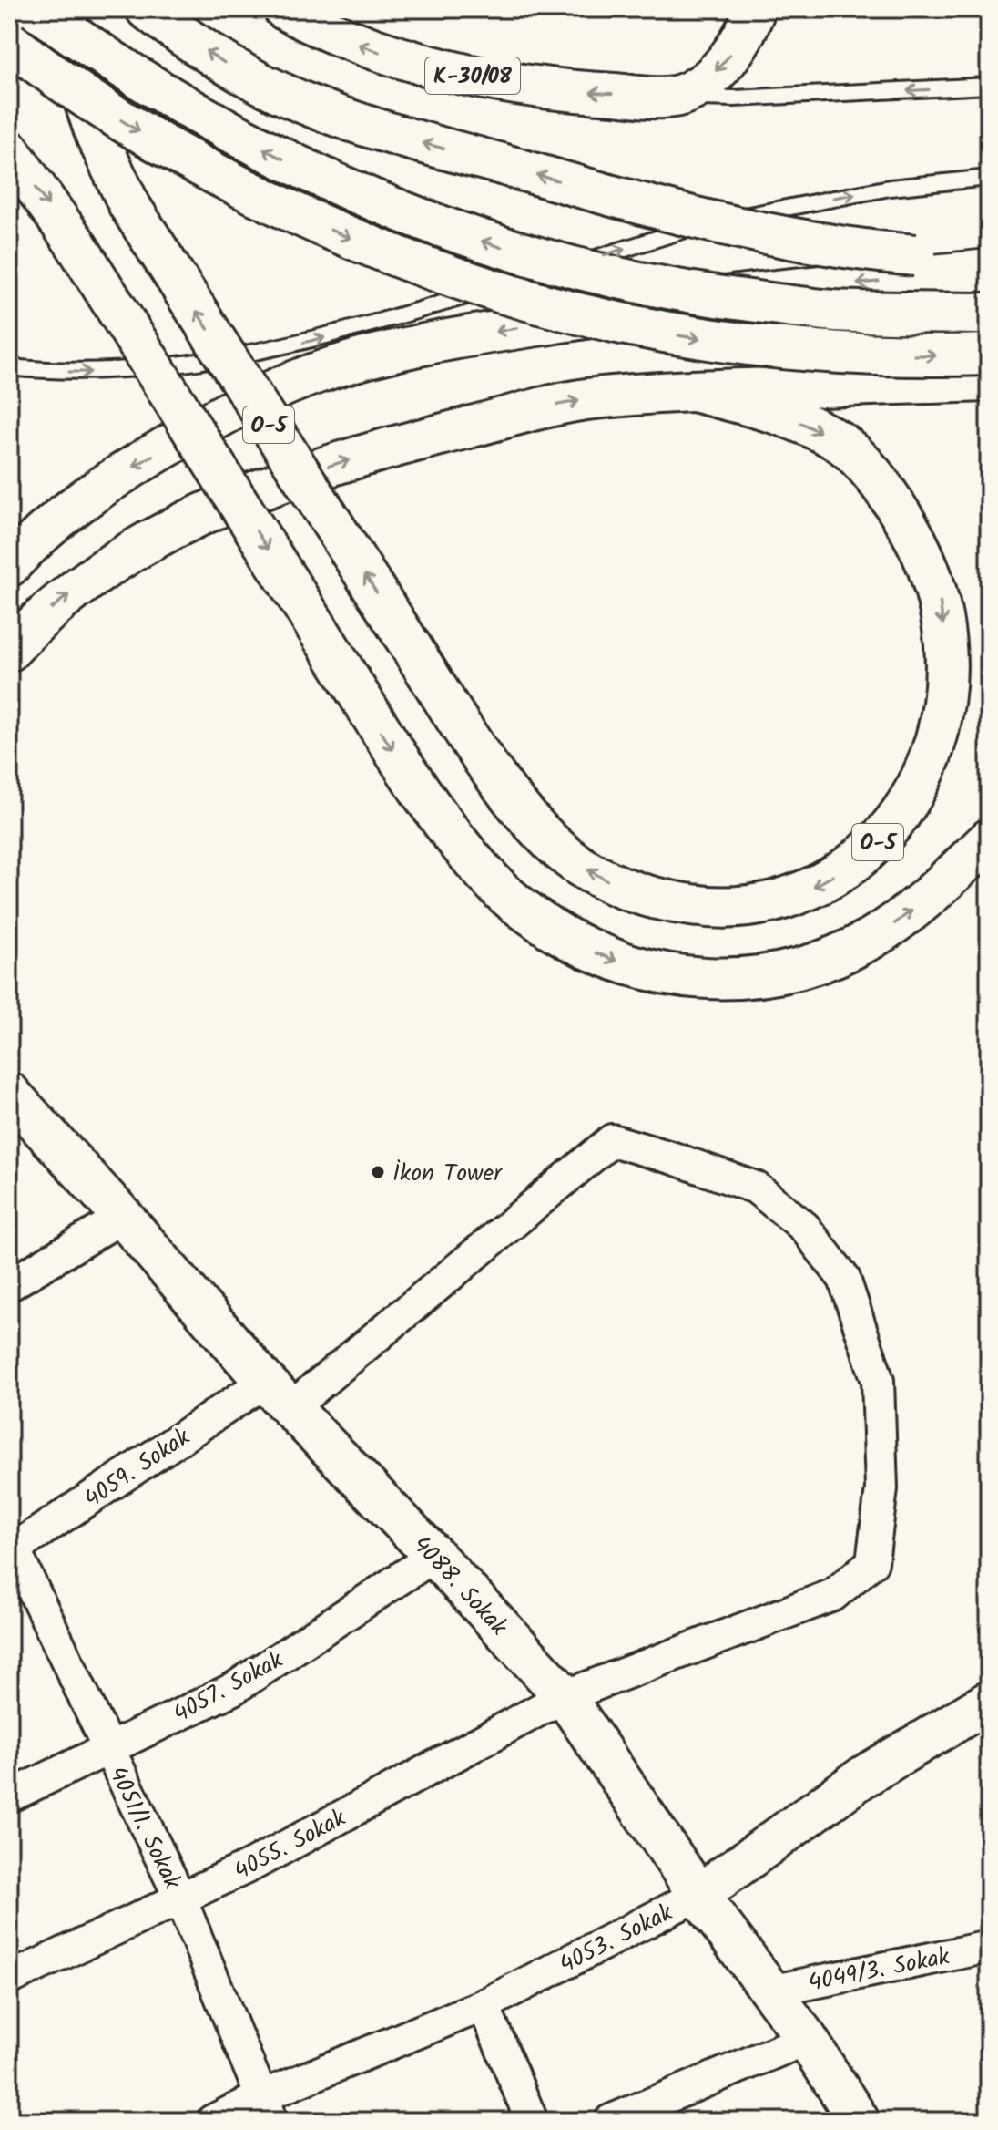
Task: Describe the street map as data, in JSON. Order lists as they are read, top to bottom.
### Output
{
  "streets": {
    "main road": [
      "K-30/08",
      "O-5",
      "4088. Sokak",
      "4053. Sokak"
    ],
    "street": [
      "4059. Sokak",
      "4057. Sokak",
      "4051/1. Sokak",
      "4055. Sokak",
      "4049/3. Sokak"
    ]
  },
  "crossings": [
    ["4059. Sokak", "4088. Sokak"],
    ["4059. Sokak", "4051/1. Sokak"],
    ["4059. Sokak", "4055. Sokak"],
    ["4088. Sokak", "4057. Sokak"],
    ["4088. Sokak", "4055. Sokak"],
    ["4088. Sokak", "4053. Sokak"],
    ["4088. Sokak", "4049/3. Sokak"],
    ["4057. Sokak", "4051/1. Sokak"],
    ["4051/1. Sokak", "4055. Sokak"],
    ["4051/1. Sokak", "4053. Sokak"]
  ],
  "places": ["İkon Tower"]
}
